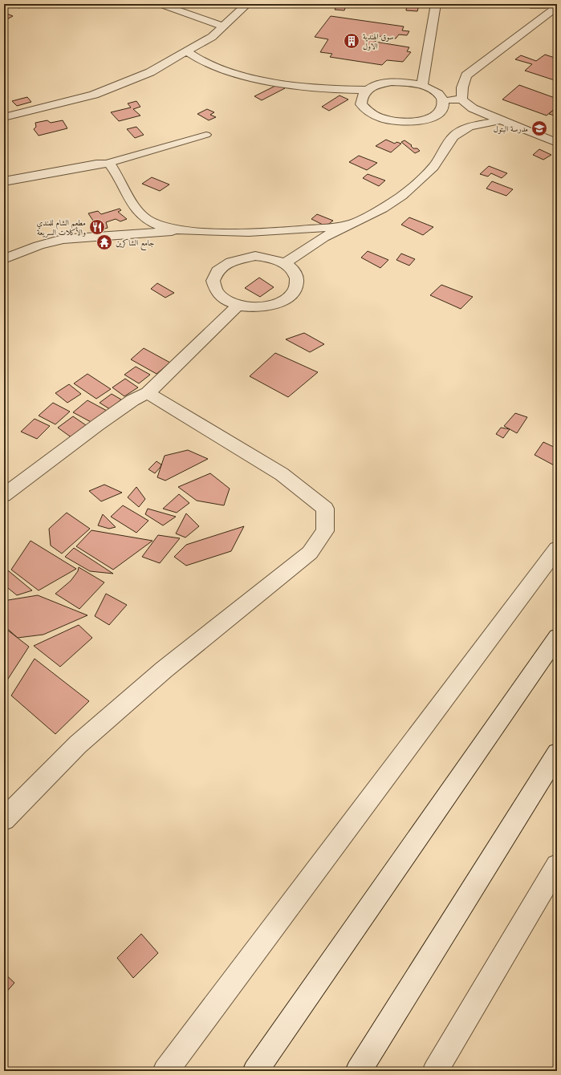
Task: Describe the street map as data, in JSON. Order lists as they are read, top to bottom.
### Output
{
  "places": {
    "building": ["سوق الهندية الاول"],
    "school or university": ["مدرسة البتول"],
    "restaurant": ["مطعم الشام للمندي والأكلات السريعة"],
    "temple": ["جامع الشاكرين"]
  }
}
